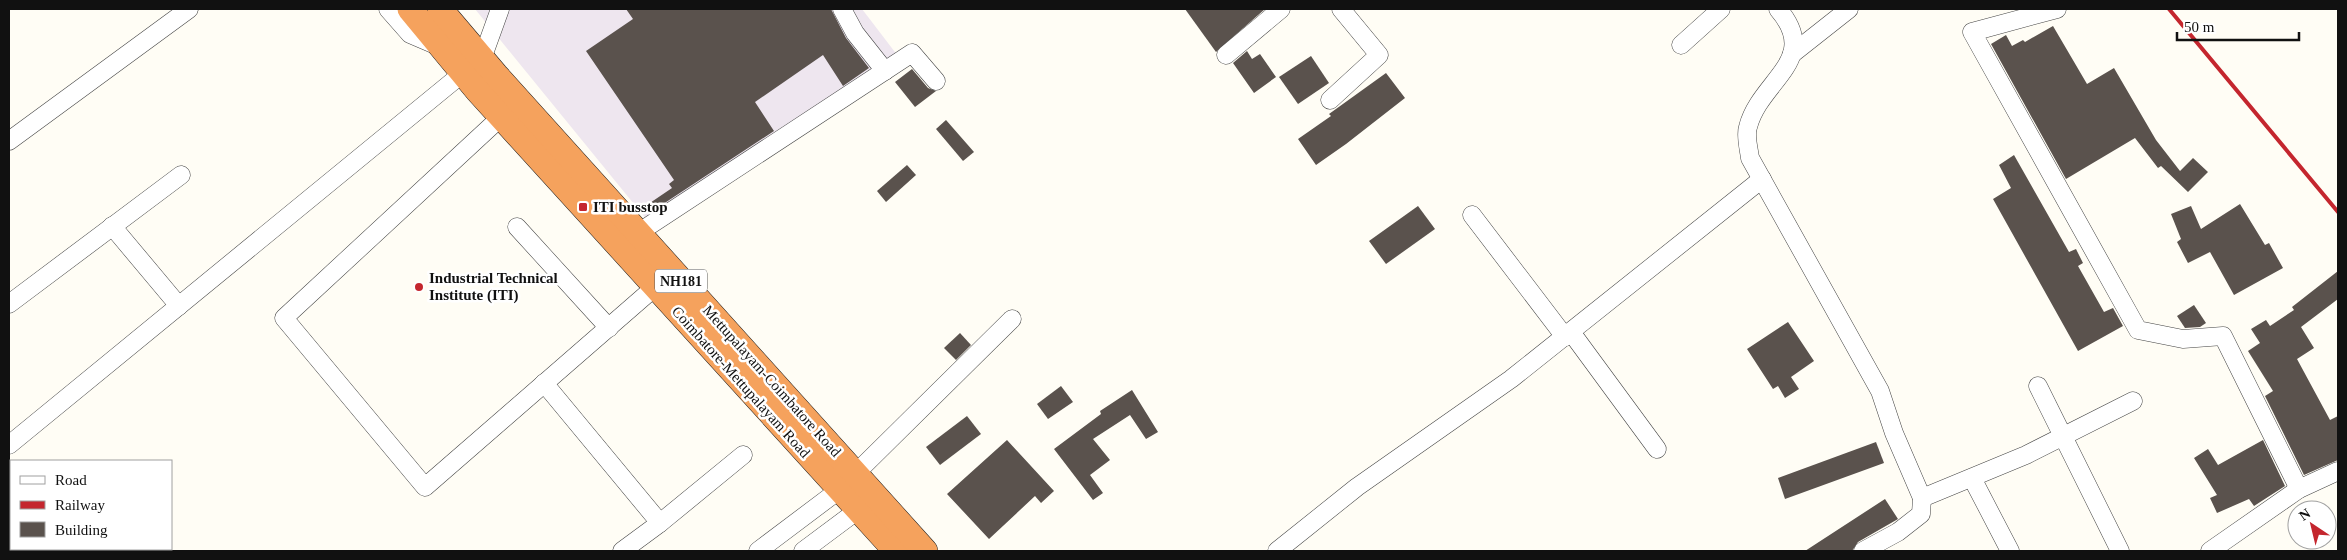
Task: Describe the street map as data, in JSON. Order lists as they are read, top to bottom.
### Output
{
  "streets": {
    "highway": ["NH181", "Mettupalayam-Coimbatore Road", "Coimbatore-Mettupalayam Road"]
  },
  "crossings": [
    ["Mettupalayam-Coimbatore Road", "Coimbatore-Mettupalayam Road"]
  ],
  "places": {
    "transit": ["ITI busstop"],
    "other": ["Industrial Technical Institute (ITI)"]
  },
  "legend": ["Road", "Railway", "Building"],
  "scale_bar": "50 m",
  "north": "top left"
}
